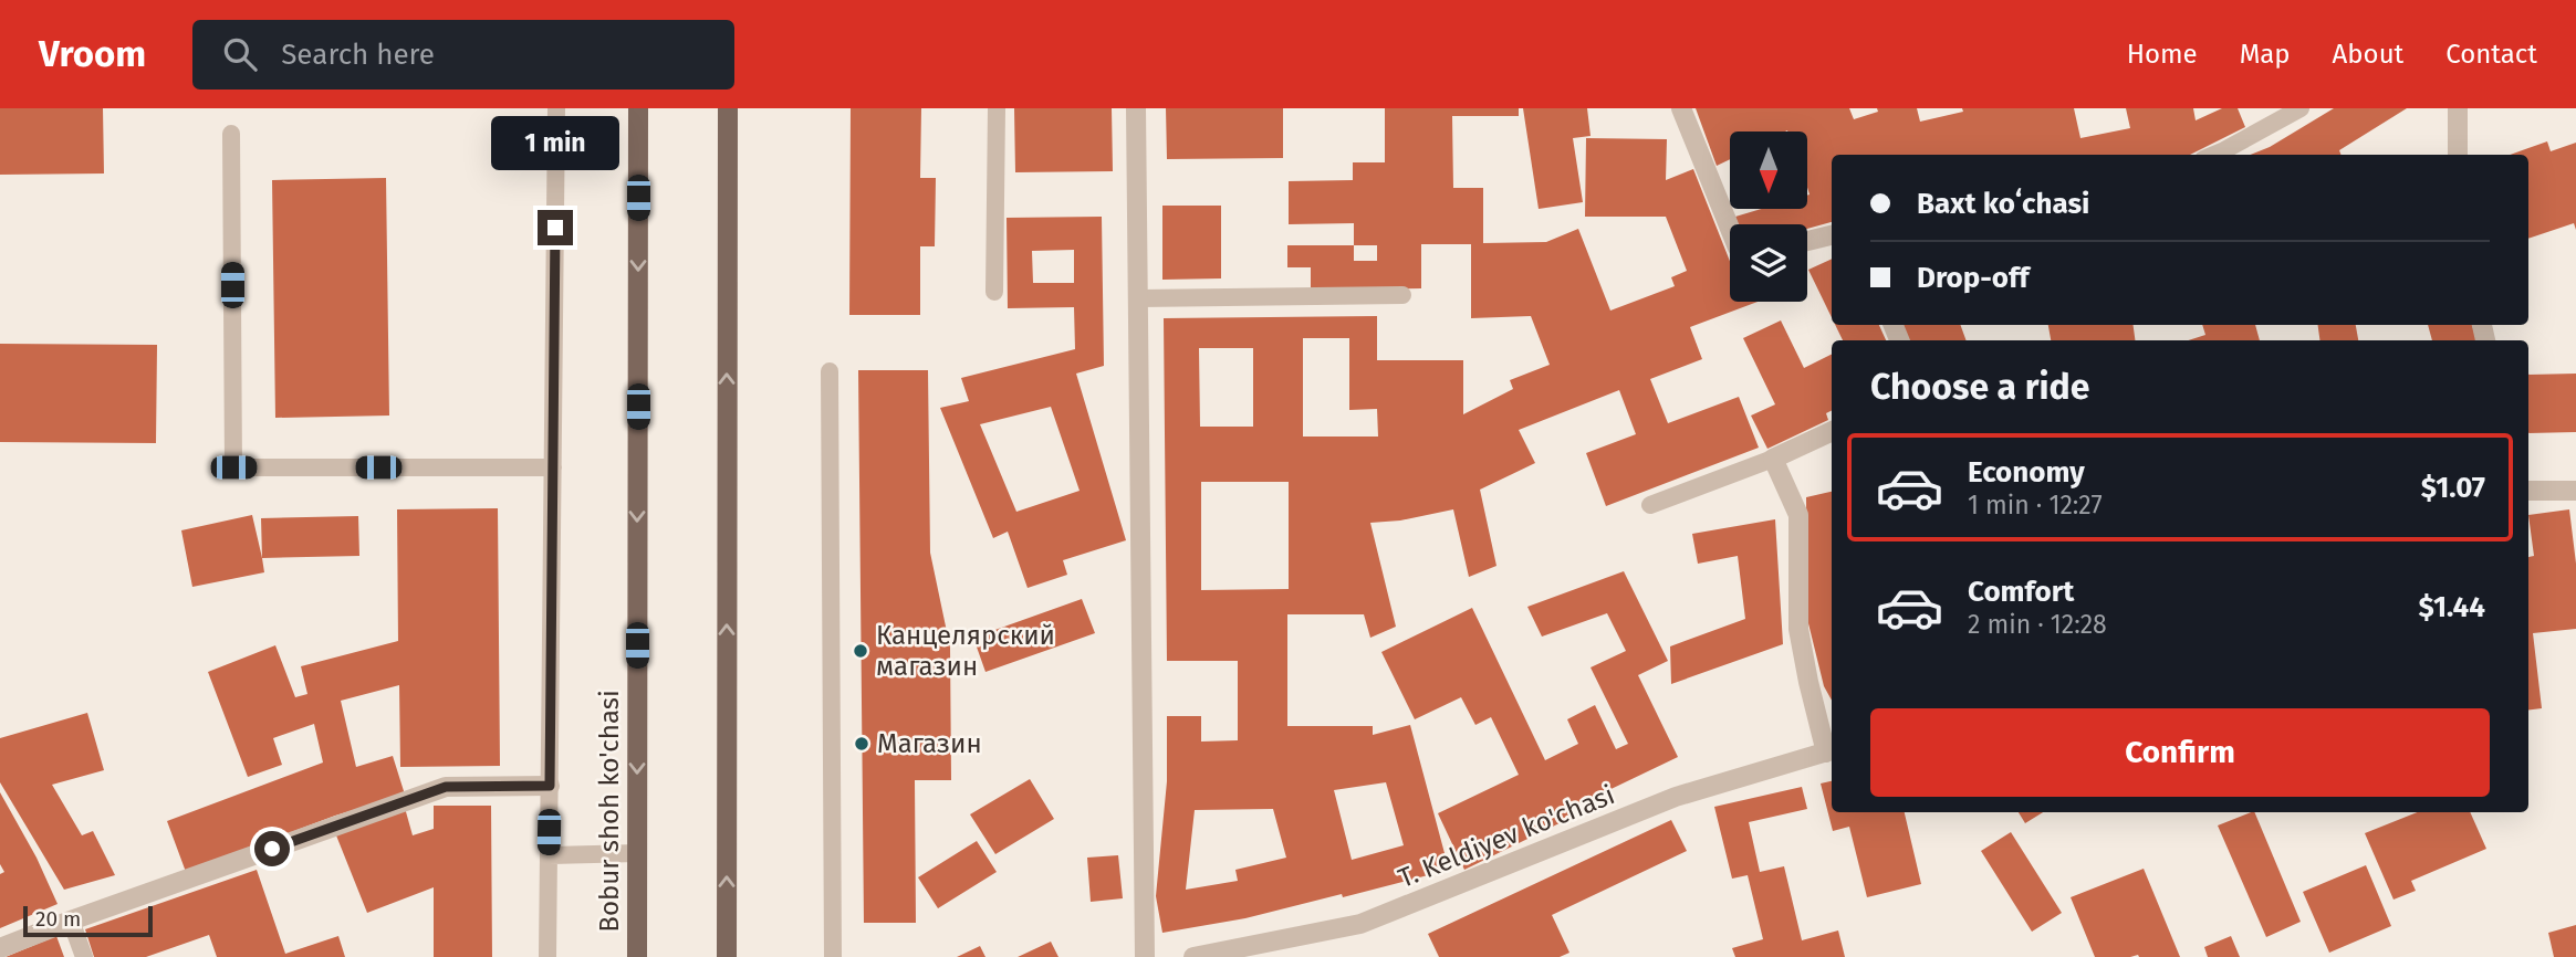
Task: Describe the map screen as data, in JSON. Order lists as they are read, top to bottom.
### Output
{
  "streets": {
    "main road": ["Bobur shoh ko'chasi"],
    "street": ["T. Keldiyev ko'chasi"]
  },
  "places": ["Канцелярский магазин", "Магазин"],
  "scale_bar": "20 m",
  "north": "bottom",
  "page": {
    "header": "Vroom",
    "search": "Search here",
    "nav": [
      "Home",
      "Map",
      "About",
      "Contact"
    ],
    "bubble": "1 min",
    "banner": ["Baxt koʻchasi", "Drop-off"],
    "heading": "Choose a ride",
    "list": [
      {
        "name": "Economy",
        "note": "1 min · 12:27",
        "value": "$1.07"
      },
      {
        "name": "Comfort",
        "note": "2 min · 12:28",
        "value": "$1.44"
      }
    ],
    "buttons": "Confirm",
    "scale": "20 m"
  }
}
